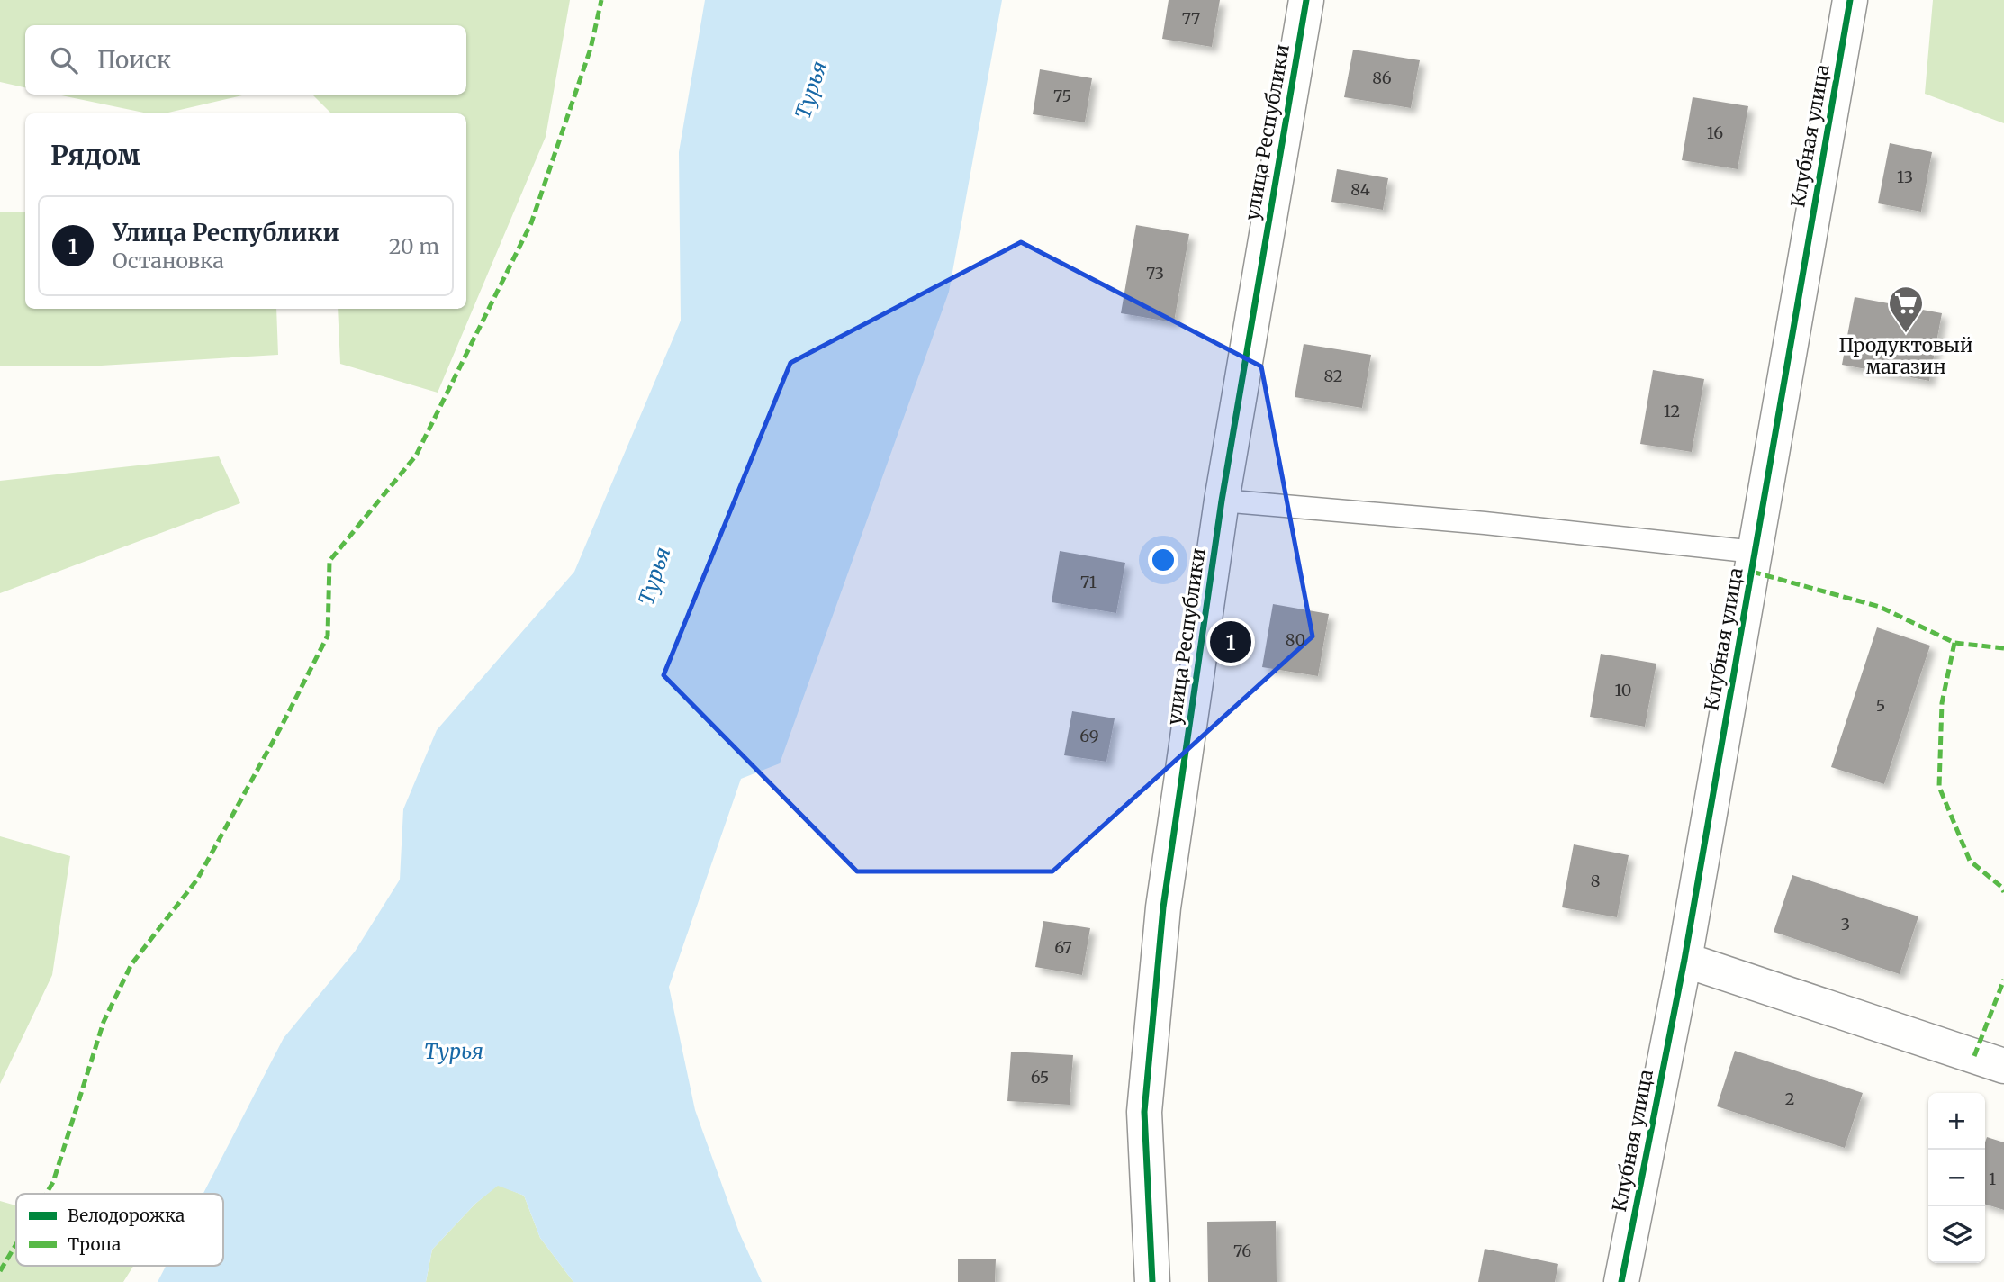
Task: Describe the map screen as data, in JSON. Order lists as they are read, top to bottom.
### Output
{
  "streets": {
    "street": ["улица Республики", "Клубная улица"]
  },
  "water": ["Турья"],
  "places": {
    "supermarket": ["Продуктовый магазин"]
  },
  "house_numbers": [
    "77",
    "86",
    "75",
    "16",
    "13",
    "84",
    "73",
    "82",
    "12",
    "71",
    "80",
    "10",
    "5",
    "69",
    "8",
    "3",
    "67",
    "65",
    "2",
    "1",
    "76"
  ],
  "legend": ["Велодорожка", "Тропа"],
  "page": {
    "search": "Поиск",
    "heading": "Рядом",
    "list": [
      {
        "mark": "1",
        "name": "Улица Республики",
        "note": "Остановка",
        "value": "20 m"
      }
    ],
    "pins": "1",
    "map_buttons": ["+", "−"]
  }
}
